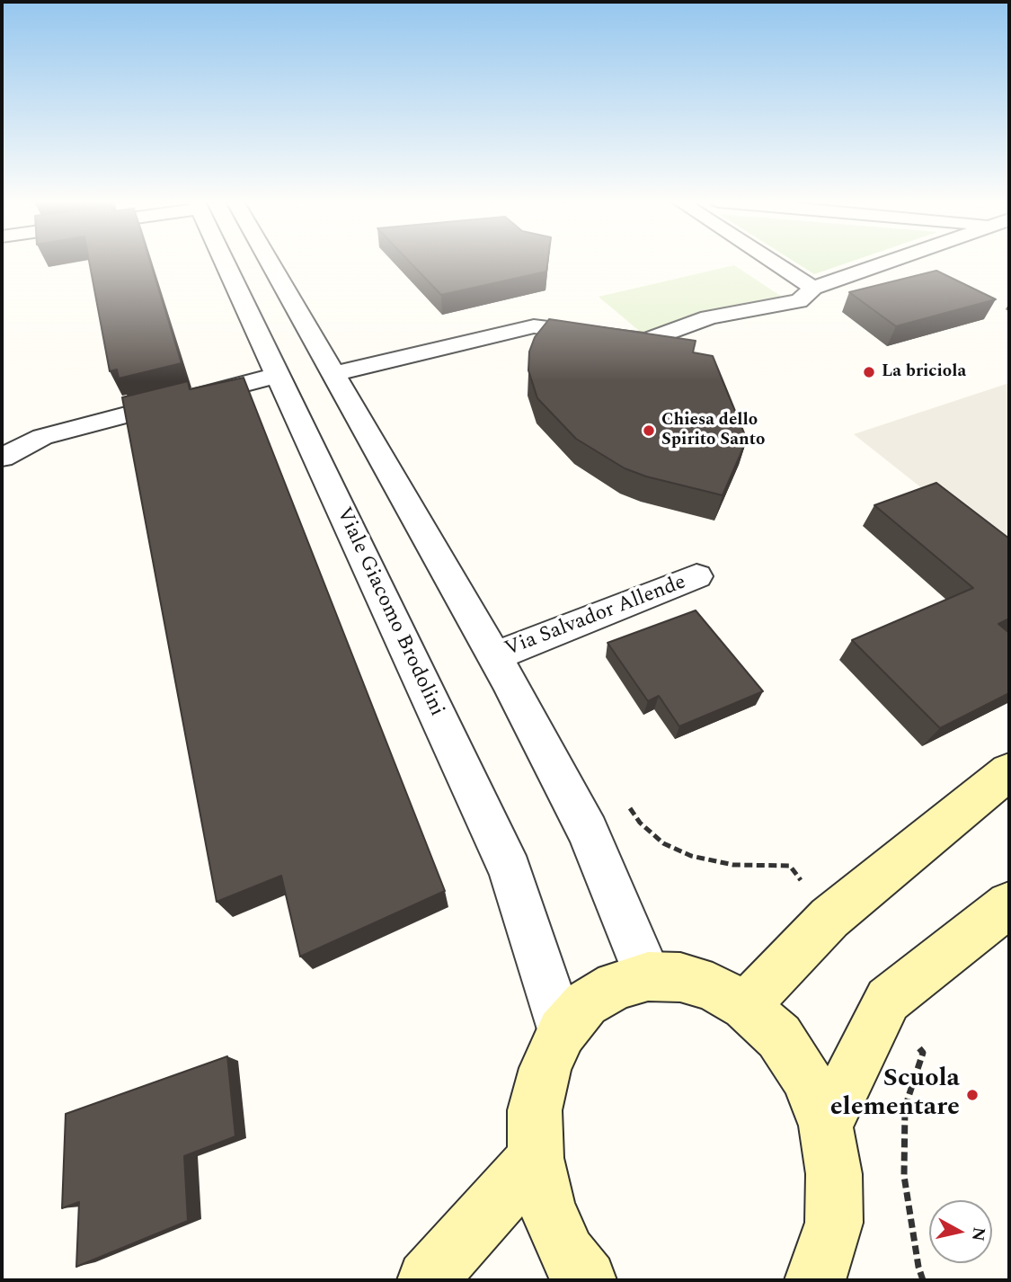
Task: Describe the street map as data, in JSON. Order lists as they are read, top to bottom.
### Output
{
  "streets": {
    "street": ["Viale Giacomo Brodolini", "Via Salvador Allende"]
  },
  "places": ["La briciola", "Chiesa dello Spirito Santo", "Scuola elementare"],
  "north": "right"
}
